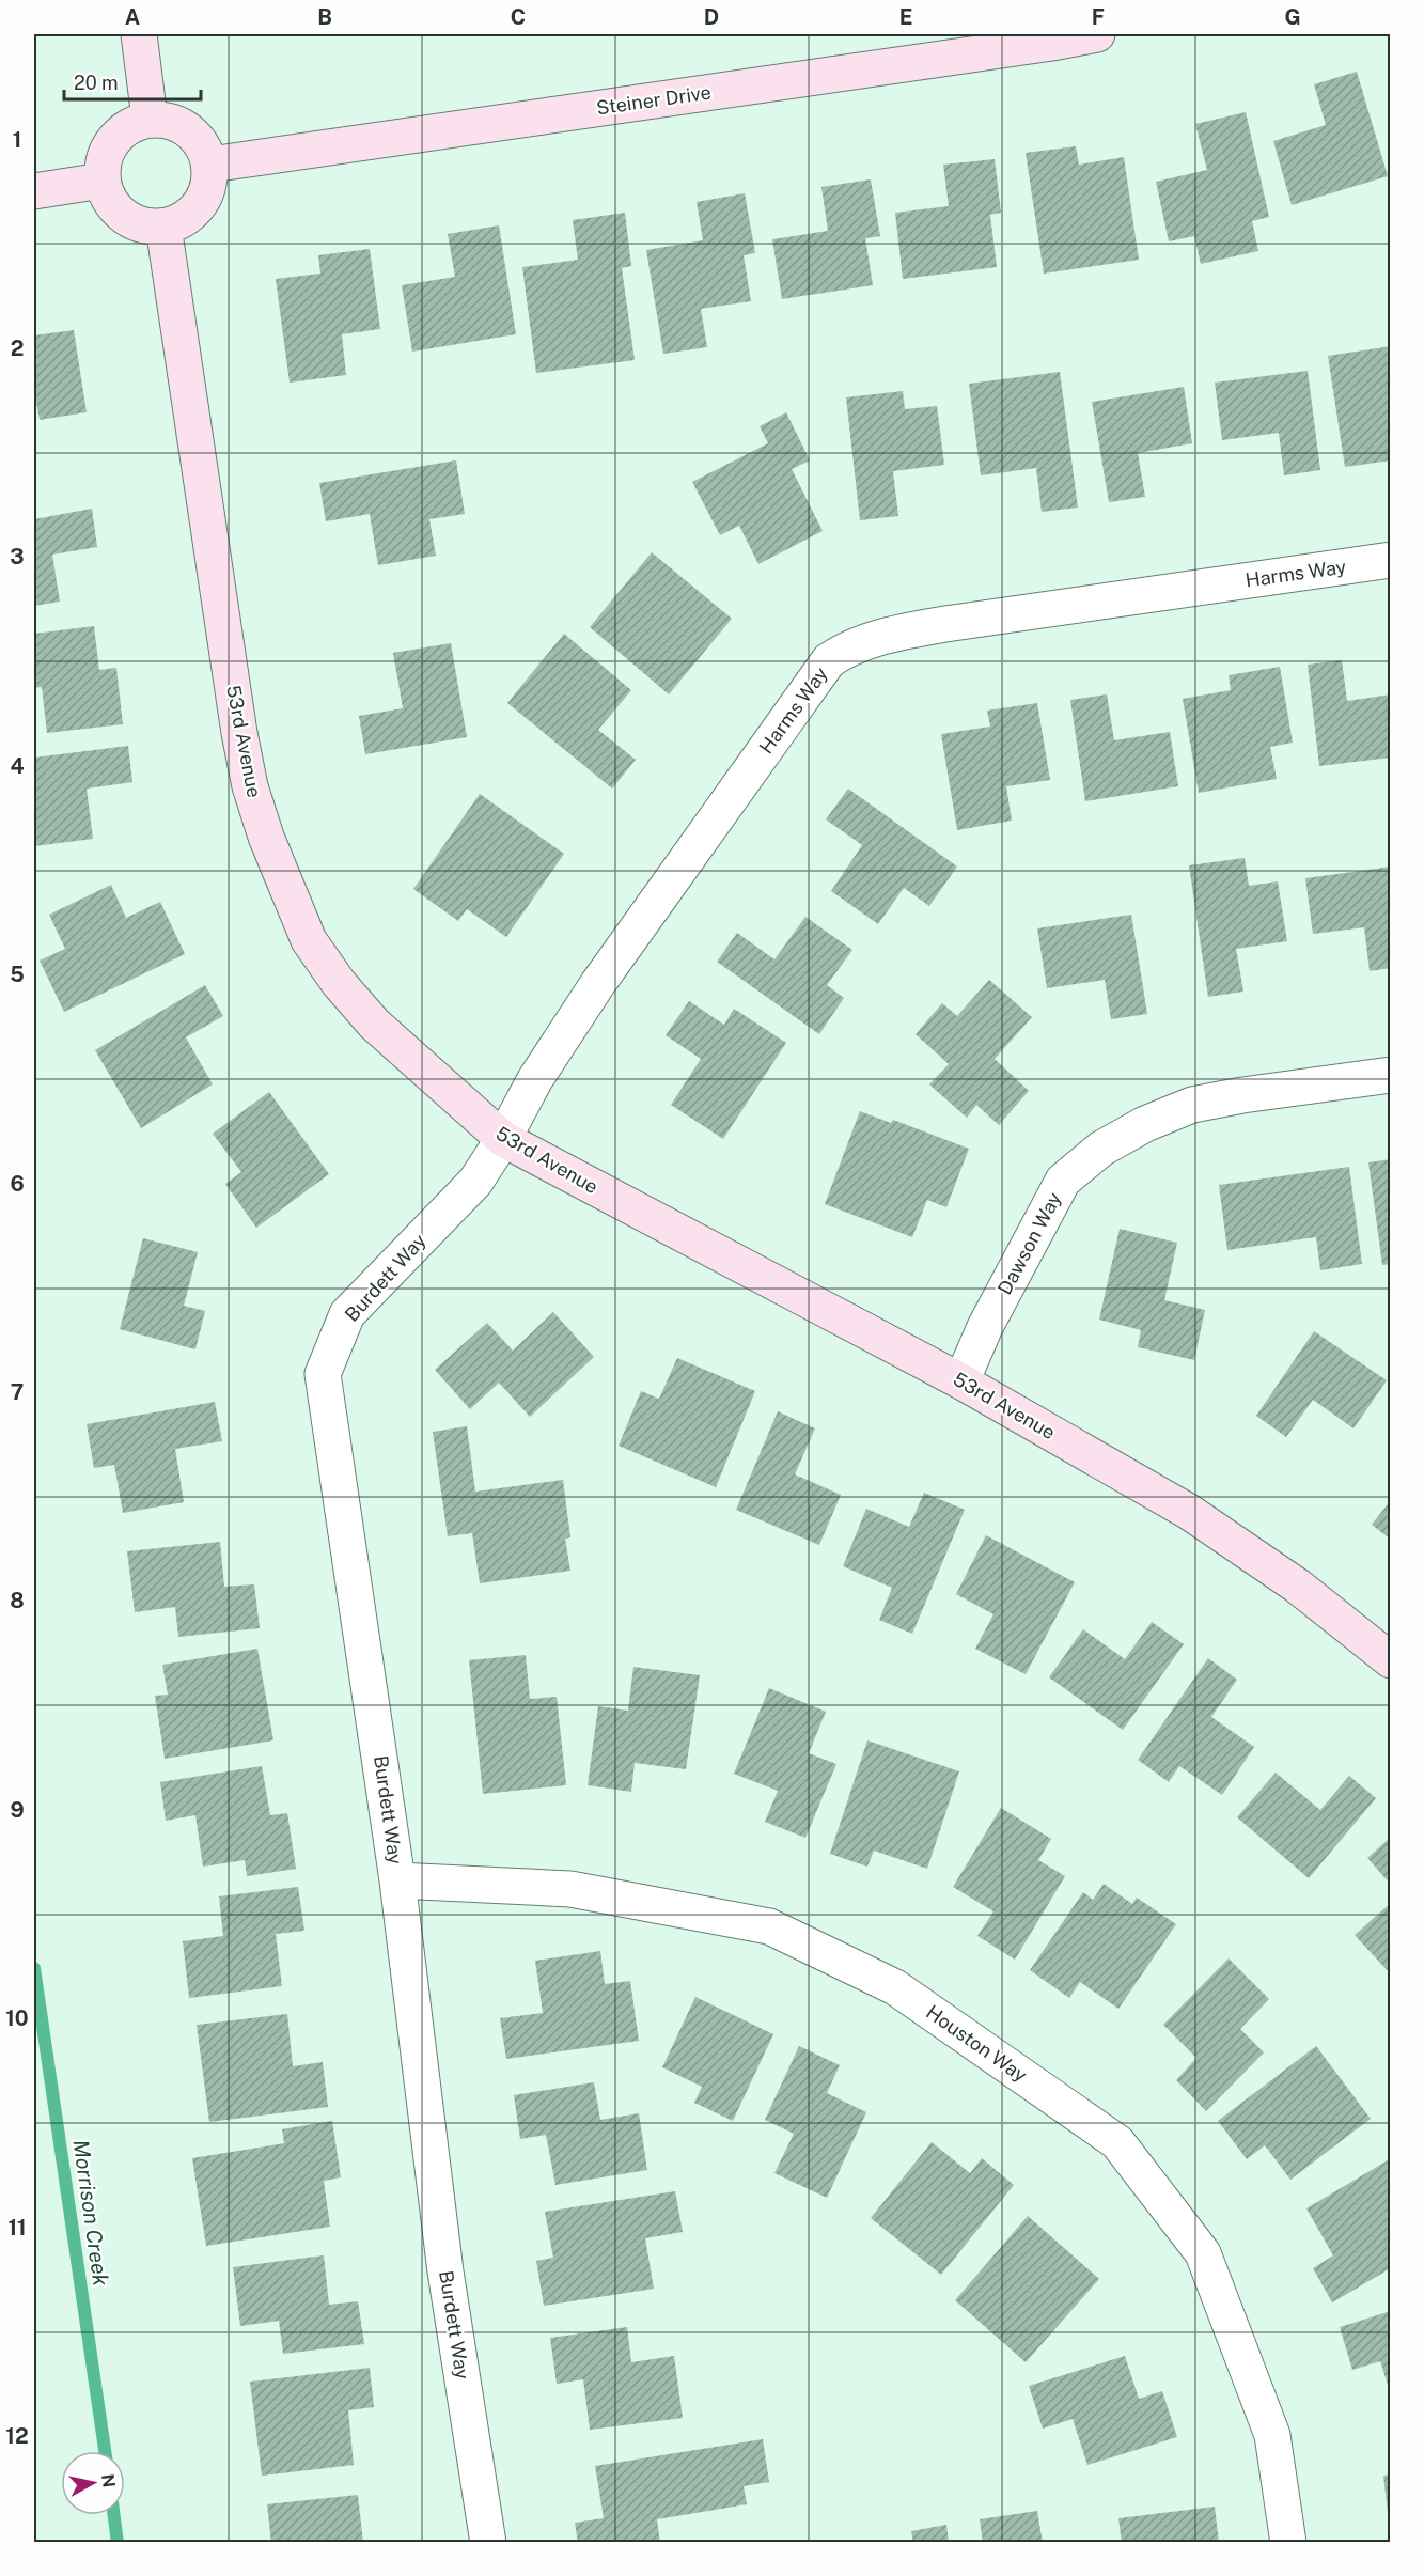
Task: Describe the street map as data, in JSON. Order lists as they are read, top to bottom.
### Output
{
  "streets": {
    "street": [
      "Steiner Drive",
      "Harms Way",
      "53rd Avenue",
      "Dawson Way",
      "Burdett Way",
      "Houston Way"
    ]
  },
  "crossings": [
    ["Steiner Drive", "53rd Avenue"],
    ["Harms Way", "53rd Avenue"],
    ["Harms Way", "Burdett Way"],
    ["53rd Avenue", "Dawson Way"],
    ["53rd Avenue", "Burdett Way"],
    ["Burdett Way", "Houston Way"]
  ],
  "water": ["Morrison Creek"],
  "scale_bar": "20 m",
  "north": "right",
  "grid": {
    "columns": [
      "A",
      "B",
      "C",
      "D",
      "E",
      "F",
      "G"
    ],
    "rows": [
      "1",
      "2",
      "3",
      "4",
      "5",
      "6",
      "7",
      "8",
      "9",
      "10",
      "11",
      "12"
    ]
  }
}
